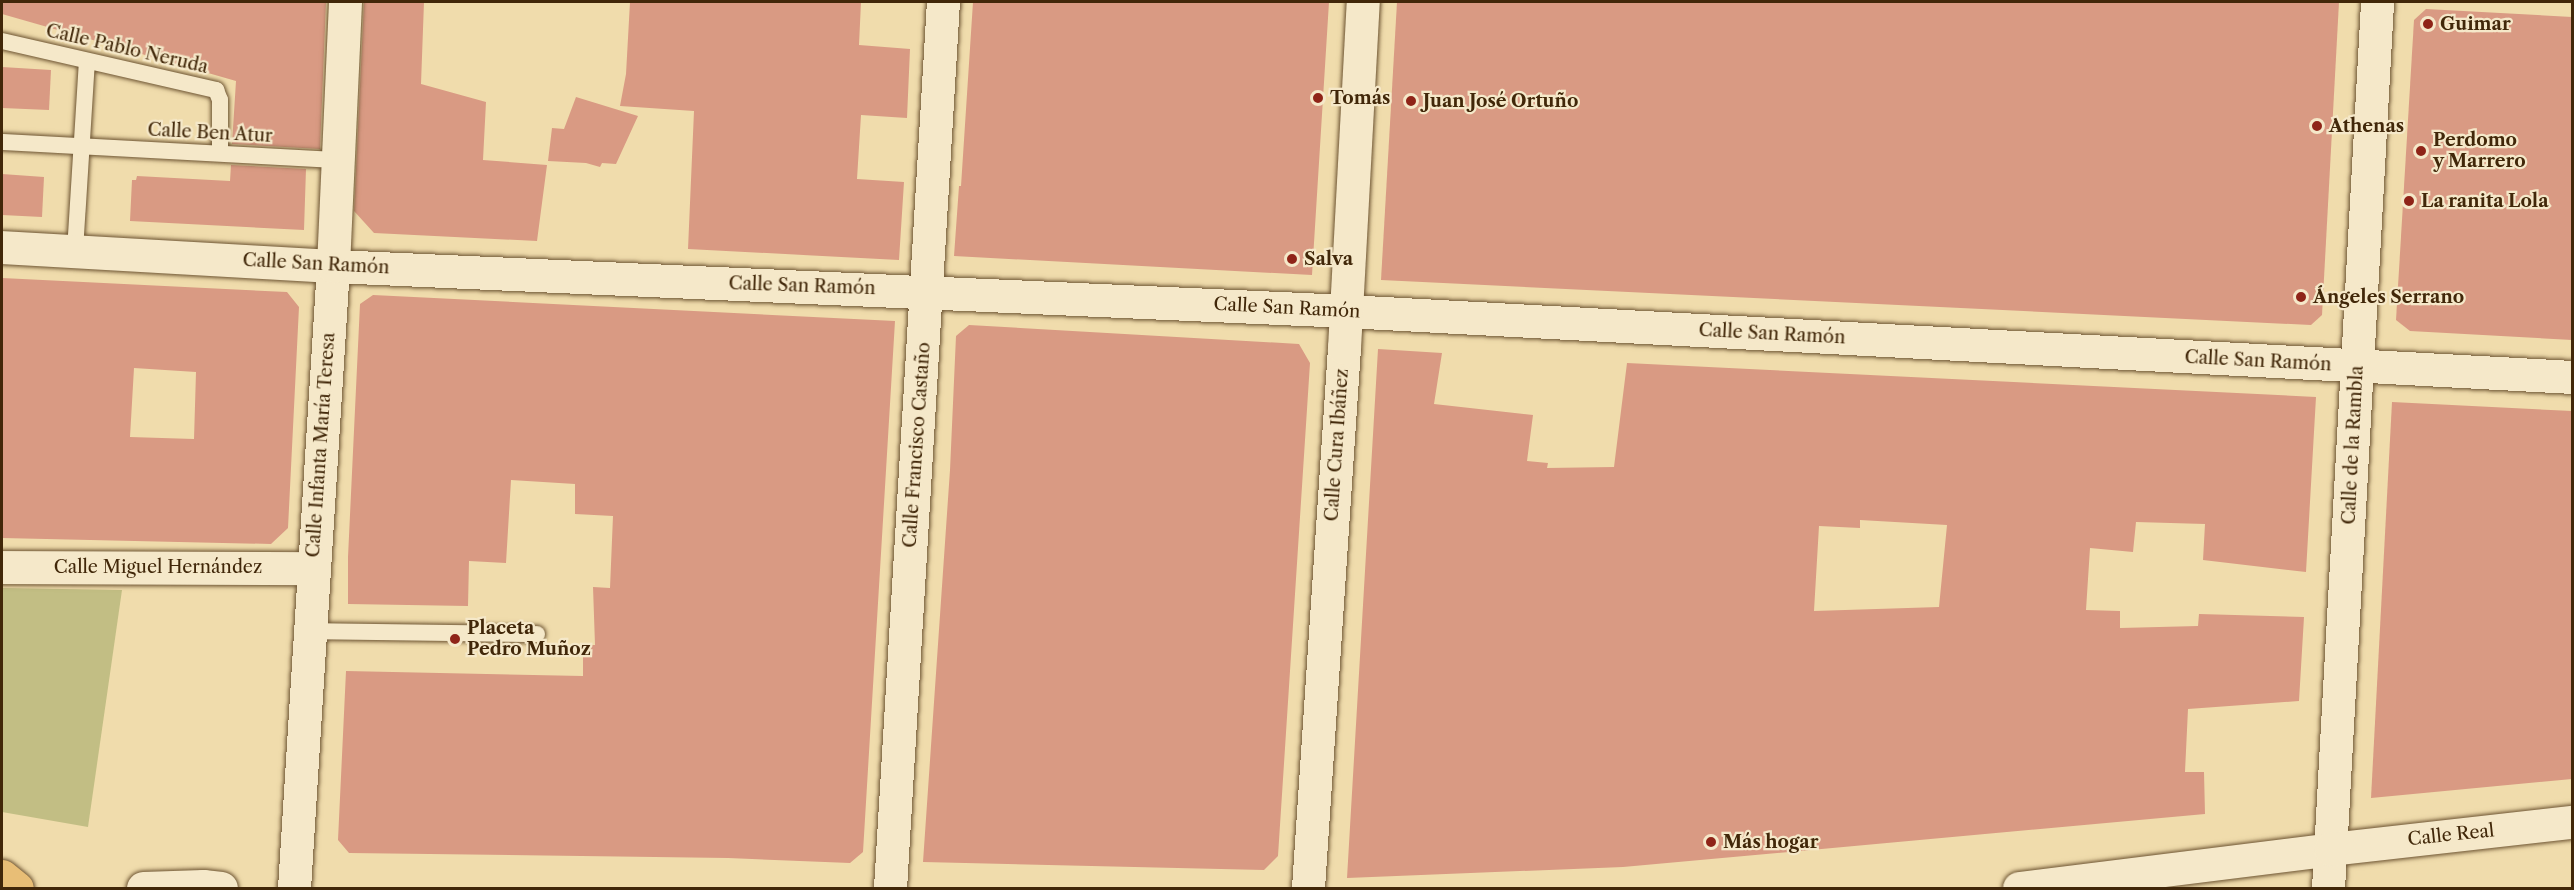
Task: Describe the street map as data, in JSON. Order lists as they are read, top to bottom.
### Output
{
  "streets": {
    "street": [
      "Calle San Ramón",
      "Calle Infanta María Teresa",
      "Calle Francisco Castaño",
      "Calle Cura Ibáñez",
      "Calle de la Rambla",
      "Calle Miguel Hernández",
      "Calle Real"
    ],
    "lane": ["Calle Pablo Neruda", "Calle Ben Atur"]
  },
  "crossings": [
    ["Calle Pablo Neruda", "Calle Ben Atur"],
    ["Calle Ben Atur", "Calle Infanta María Teresa"],
    ["Calle San Ramón", "Calle Infanta María Teresa"],
    ["Calle San Ramón", "Calle Francisco Castaño"],
    ["Calle San Ramón", "Calle Cura Ibáñez"],
    ["Calle San Ramón", "Calle de la Rambla"],
    ["Calle Infanta María Teresa", "Calle Miguel Hernández"],
    ["Calle de la Rambla", "Calle Real"]
  ],
  "places": [
    "Guimar",
    "Tomás",
    "Juan José Ortuño",
    "Athenas",
    "Perdomo y Marrero",
    "La ranita Lola",
    "Salva",
    "Ángeles Serrano",
    "Placeta Pedro Muñoz",
    "Más hogar"
  ]
}
